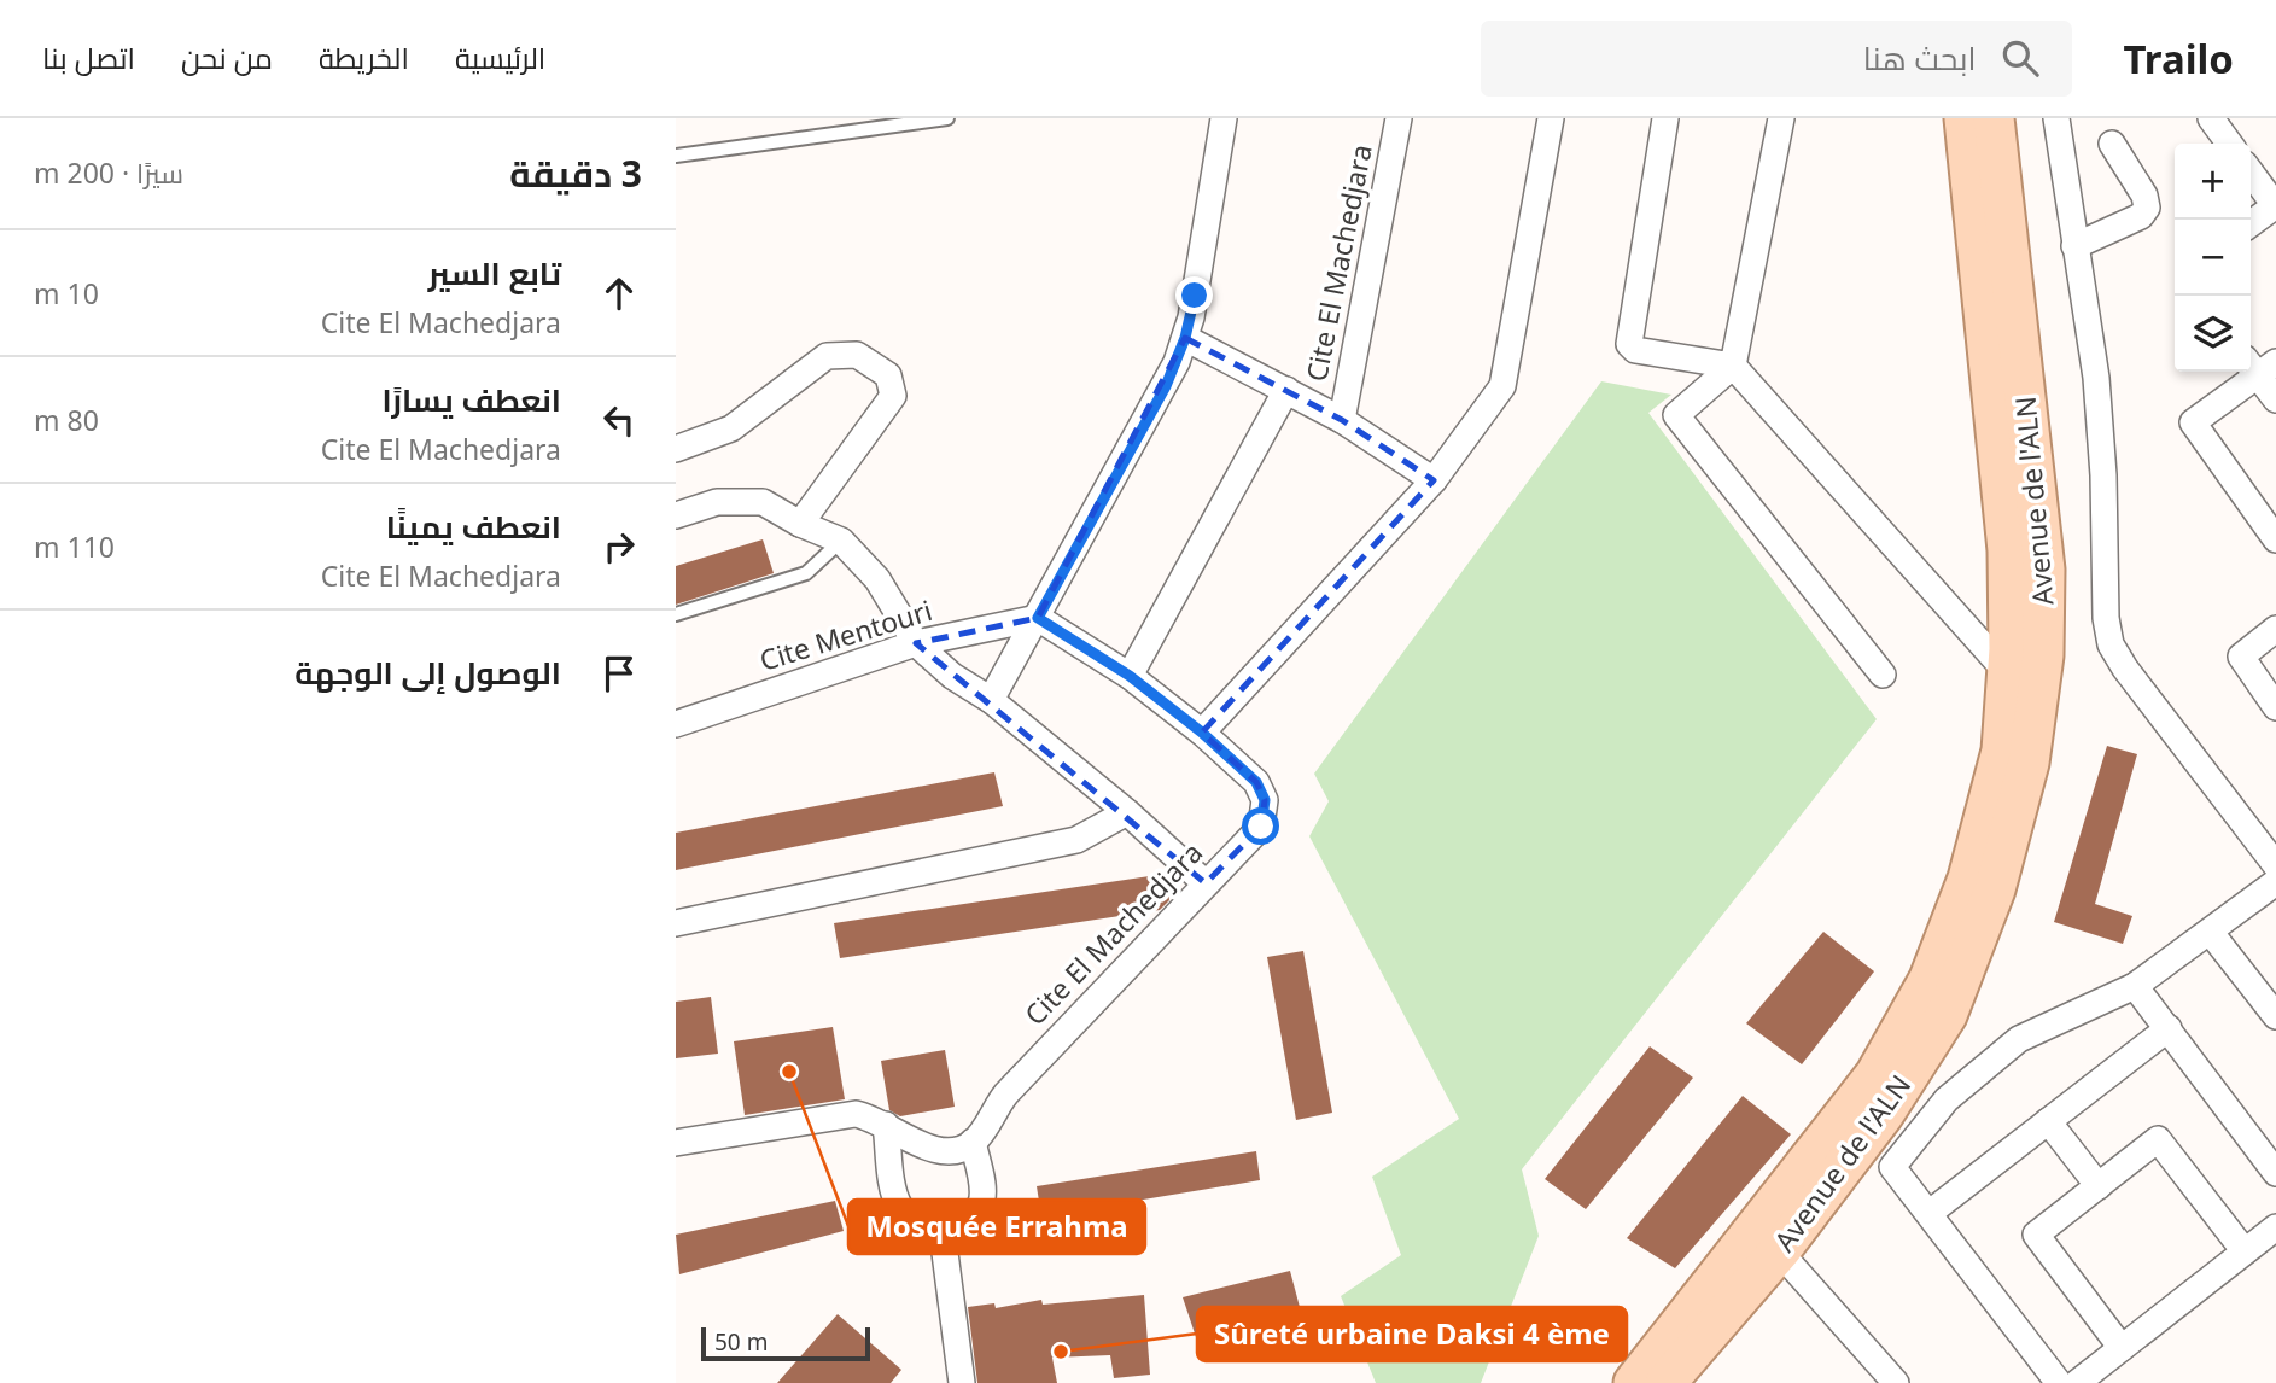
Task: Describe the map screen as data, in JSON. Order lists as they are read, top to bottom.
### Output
{
  "streets": {
    "main road": ["Avenue de l'ALN"],
    "street": ["Cite El Machedjara", "Cite Mentouri"]
  },
  "crossings": [
    ["Cite El Machedjara", "Cite Mentouri"]
  ],
  "places": ["Mosquée Errahma", "Sûreté urbaine Daksi 4 ème"],
  "scale_bar": "50 m",
  "page": {
    "header": "Trailo",
    "search": "ابحث هنا",
    "nav": [
      "الرئيسية",
      "الخريطة",
      "من نحن",
      "اتصل بنا"
    ],
    "heading": ["3 دقيقة", "سيرًا · 200 m"],
    "map_buttons": ["+", "−"],
    "list": [
      ["تابع السير", "Cite El Machedjara", "10 m"],
      ["انعطف يسارًا", "Cite El Machedjara", "80 m"],
      ["انعطف يمينًا", "Cite El Machedjara", "110 m"],
      "الوصول إلى الوجهة"
    ],
    "scale": "50 m"
  }
}
